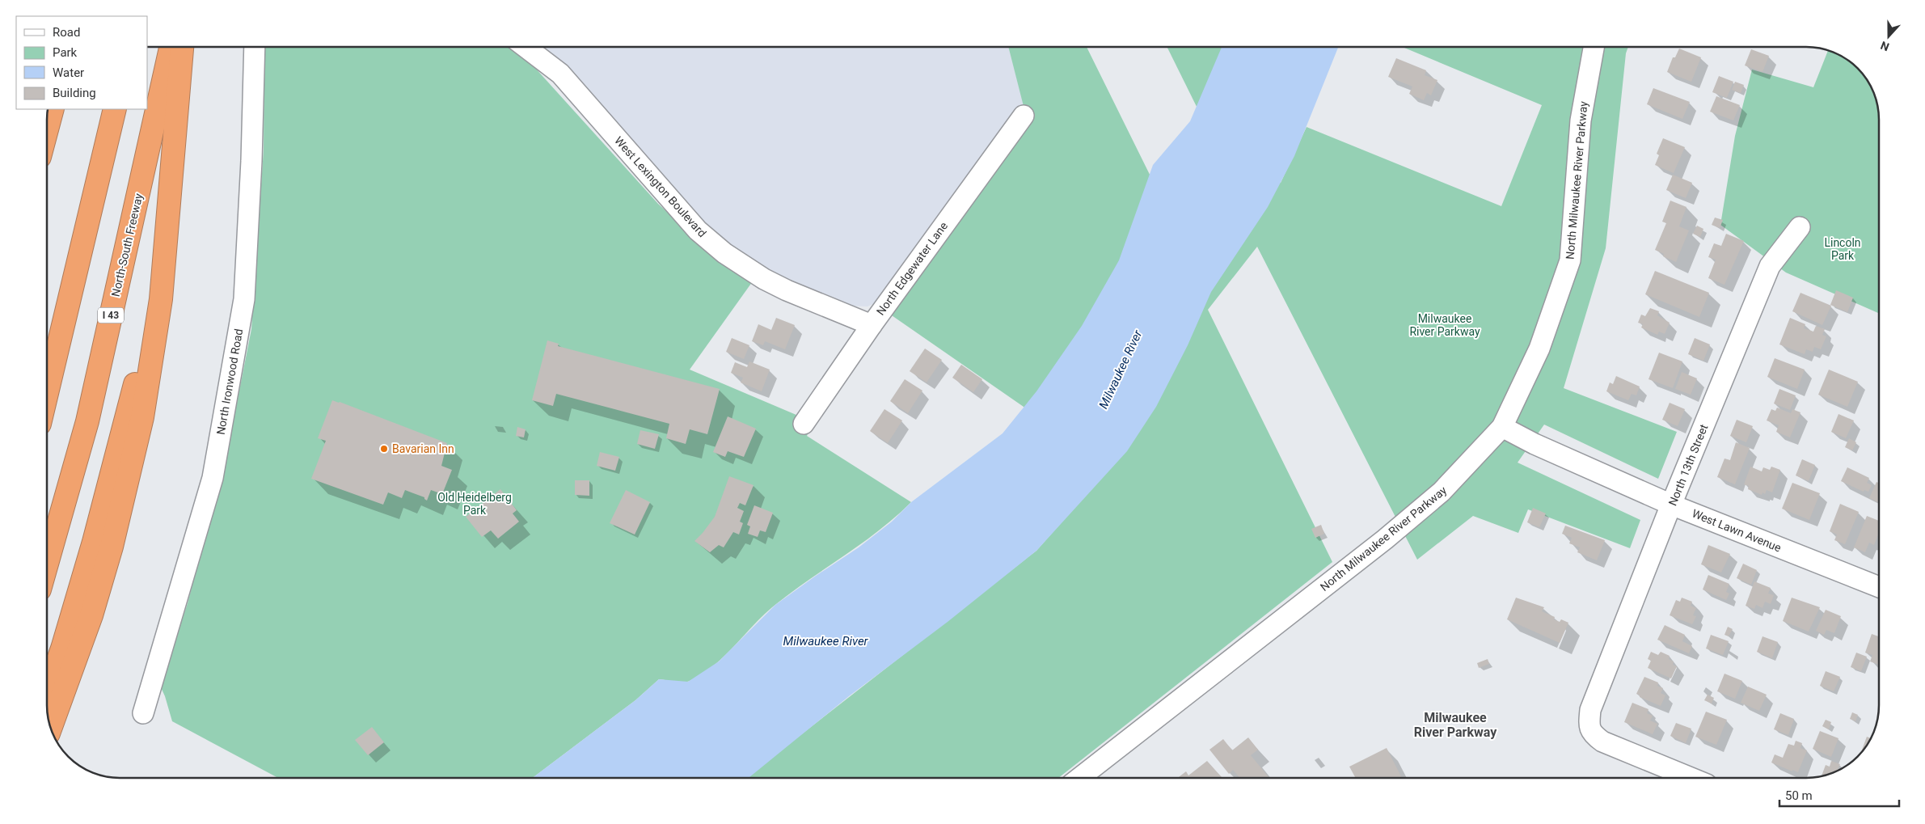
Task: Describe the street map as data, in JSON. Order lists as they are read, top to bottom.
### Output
{
  "streets": {
    "highway": ["North-South Freeway", "I 43"],
    "street": [
      "North Milwaukee River Parkway",
      "West Lexington Boulevard",
      "North Edgewater Lane",
      "North Ironwood Road",
      "North 13th Street",
      "West Lawn Avenue"
    ]
  },
  "crossings": [
    ["North Milwaukee River Parkway", "West Lawn Avenue"],
    ["West Lexington Boulevard", "North Edgewater Lane"],
    ["North 13th Street", "West Lawn Avenue"]
  ],
  "districts": ["Milwaukee River Parkway"],
  "water": ["Milwaukee River"],
  "parks": ["Lincoln Park", "Milwaukee River Parkway", "Old Heidelberg Park"],
  "places": ["Bavarian Inn"],
  "legend": [
    "Road",
    "Park",
    "Water",
    "Building"
  ],
  "scale_bar": "50 m",
  "north": "bottom"
}
